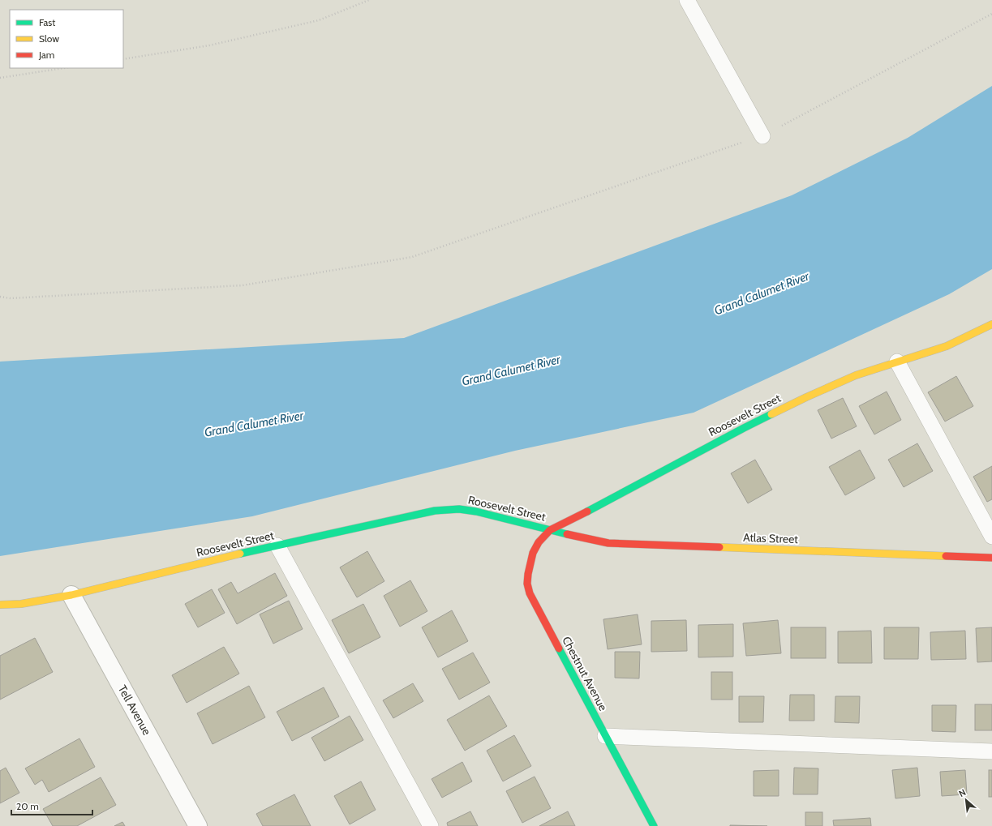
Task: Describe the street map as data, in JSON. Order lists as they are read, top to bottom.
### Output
{
  "streets": {
    "street": [
      "Roosevelt Street",
      "Atlas Street",
      "Chestnut Avenue",
      "Tell Avenue"
    ]
  },
  "crossings": [
    ["Roosevelt Street", "Atlas Street"],
    ["Roosevelt Street", "Chestnut Avenue"],
    ["Roosevelt Street", "Tell Avenue"],
    ["Atlas Street", "Chestnut Avenue"]
  ],
  "water": ["Grand Calumet River"],
  "legend": ["Fast", "Slow", "Jam"],
  "scale_bar": "20 m",
  "north": "top left"
}
